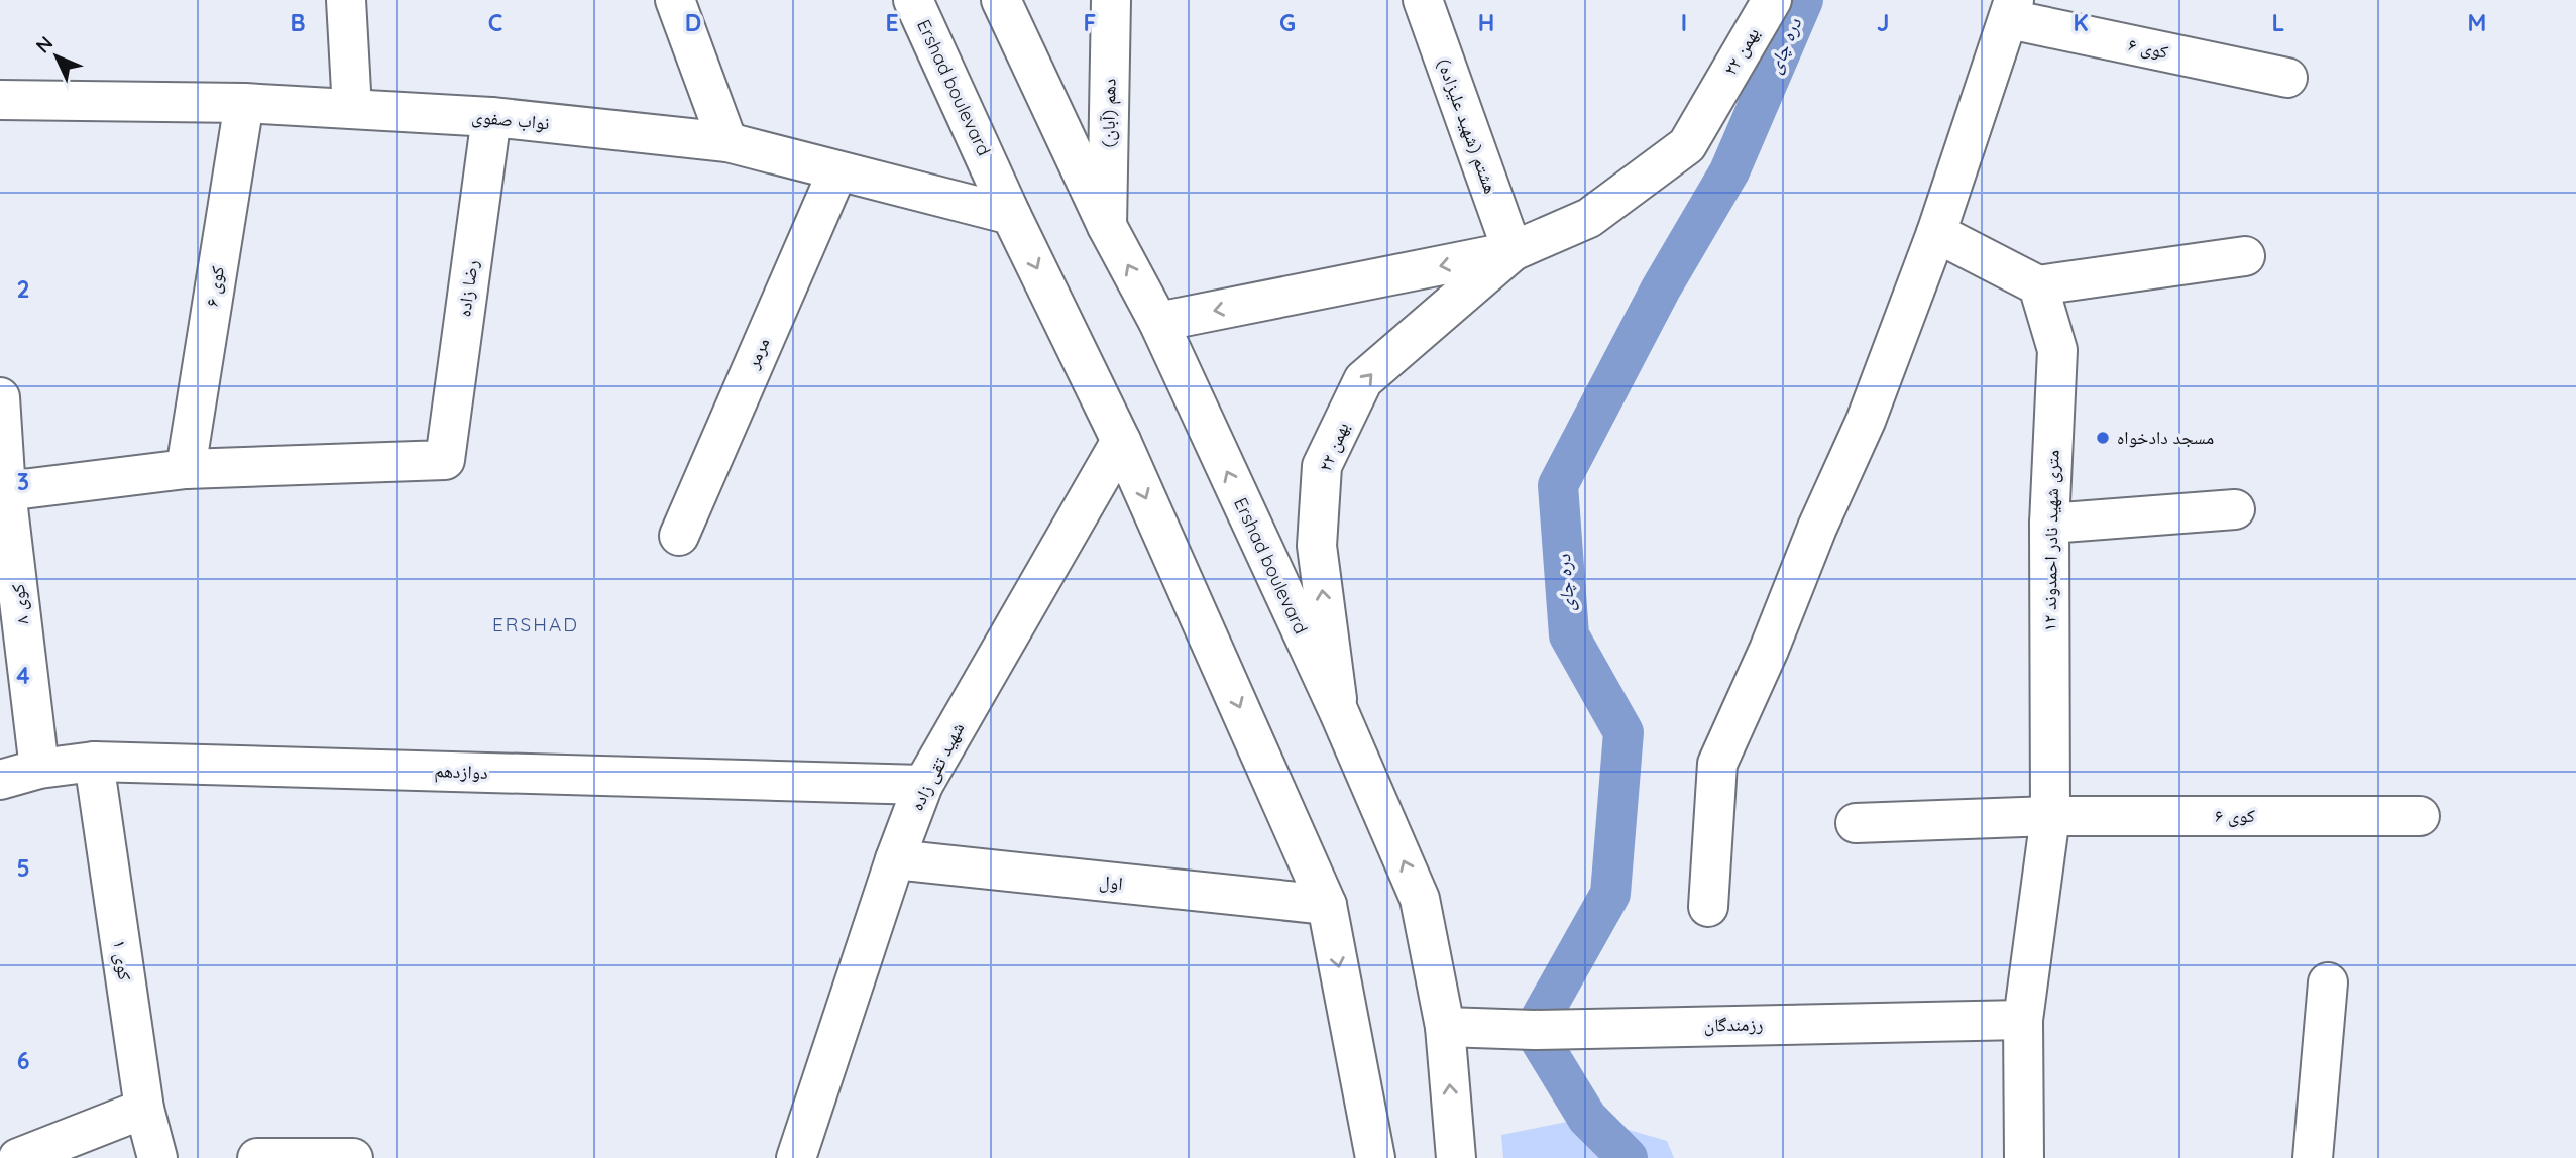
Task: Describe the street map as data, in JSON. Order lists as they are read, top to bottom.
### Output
{
  "streets": {
    "street": [
      "کوی ۶",
      "۲۲ بهمن",
      "Ershad boulevard",
      "دهم (آبان)",
      "نواب صفوی",
      "هشتم (شهید علیزاده)",
      "رضا زاده",
      "مرمر",
      "۱۲ متری شهید نادر احمدوند",
      "کوی ۸",
      "شهید تقی زاده",
      "دوازدهم",
      "اول",
      "کوی ۱",
      "رزمندگان"
    ]
  },
  "crossings": [
    ["کوی ۶", "نواب صفوی"],
    ["کوی ۶", "رضا زاده"],
    ["کوی ۶", "۱۲ متری شهید نادر احمدوند"],
    ["۲۲ بهمن", "Ershad boulevard"],
    ["۲۲ بهمن", "هشتم (شهید علیزاده)"],
    ["Ershad boulevard", "دهم (آبان)"],
    ["Ershad boulevard", "نواب صفوی"],
    ["Ershad boulevard", "شهید تقی زاده"],
    ["Ershad boulevard", "اول"],
    ["Ershad boulevard", "رزمندگان"],
    ["نواب صفوی", "رضا زاده"],
    ["نواب صفوی", "مرمر"],
    ["۱۲ متری شهید نادر احمدوند", "رزمندگان"],
    ["کوی ۸", "دوازدهم"],
    ["شهید تقی زاده", "دوازدهم"],
    ["شهید تقی زاده", "اول"],
    ["دوازدهم", "کوی ۱"]
  ],
  "districts": ["ERSHAD"],
  "water": ["دره چای"],
  "places": ["مسجد دادخواه"],
  "north": "top left",
  "grid": {
    "columns": [
      "B",
      "C",
      "D",
      "E",
      "F",
      "G",
      "H",
      "I",
      "J",
      "K",
      "L",
      "M"
    ],
    "rows": [
      "2",
      "3",
      "4",
      "5",
      "6"
    ]
  }
}
